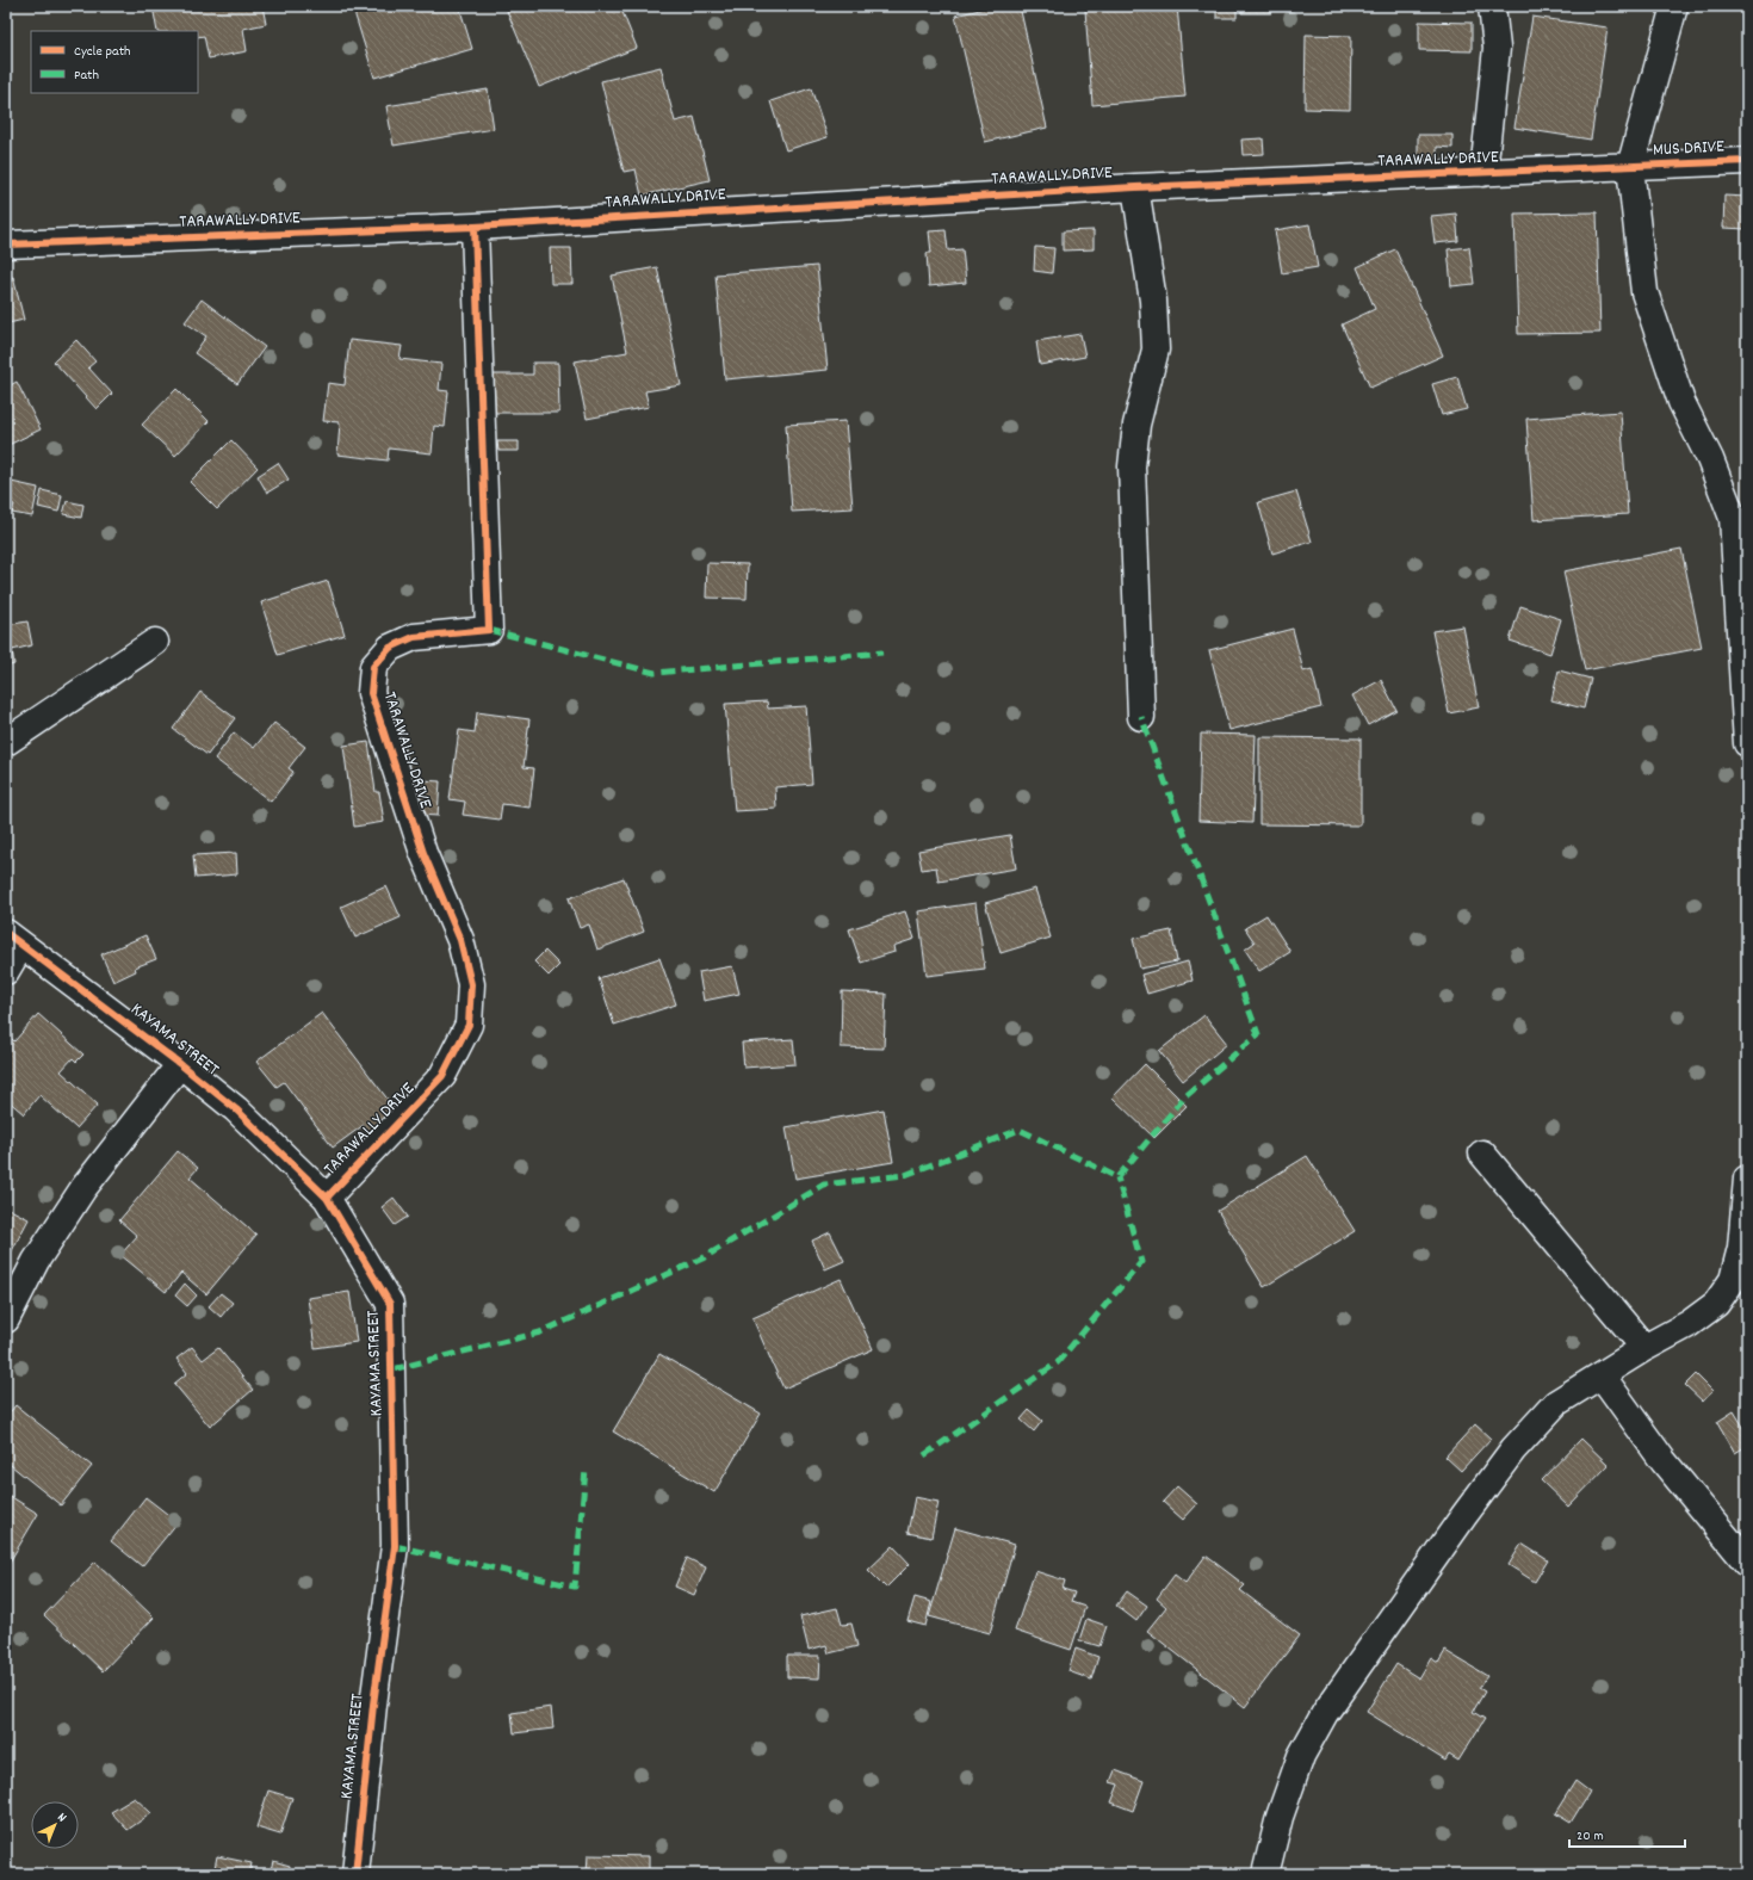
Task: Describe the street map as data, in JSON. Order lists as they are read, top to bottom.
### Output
{
  "streets": {
    "street": ["MUS DRIVE", "TARAWALLY DRIVE", "KAYAMA STREET"]
  },
  "crossings": [
    ["MUS DRIVE", "TARAWALLY DRIVE"],
    ["TARAWALLY DRIVE", "KAYAMA STREET"]
  ],
  "legend": ["Cycle path", "Path"],
  "scale_bar": "20 m",
  "north": "top right"
}
